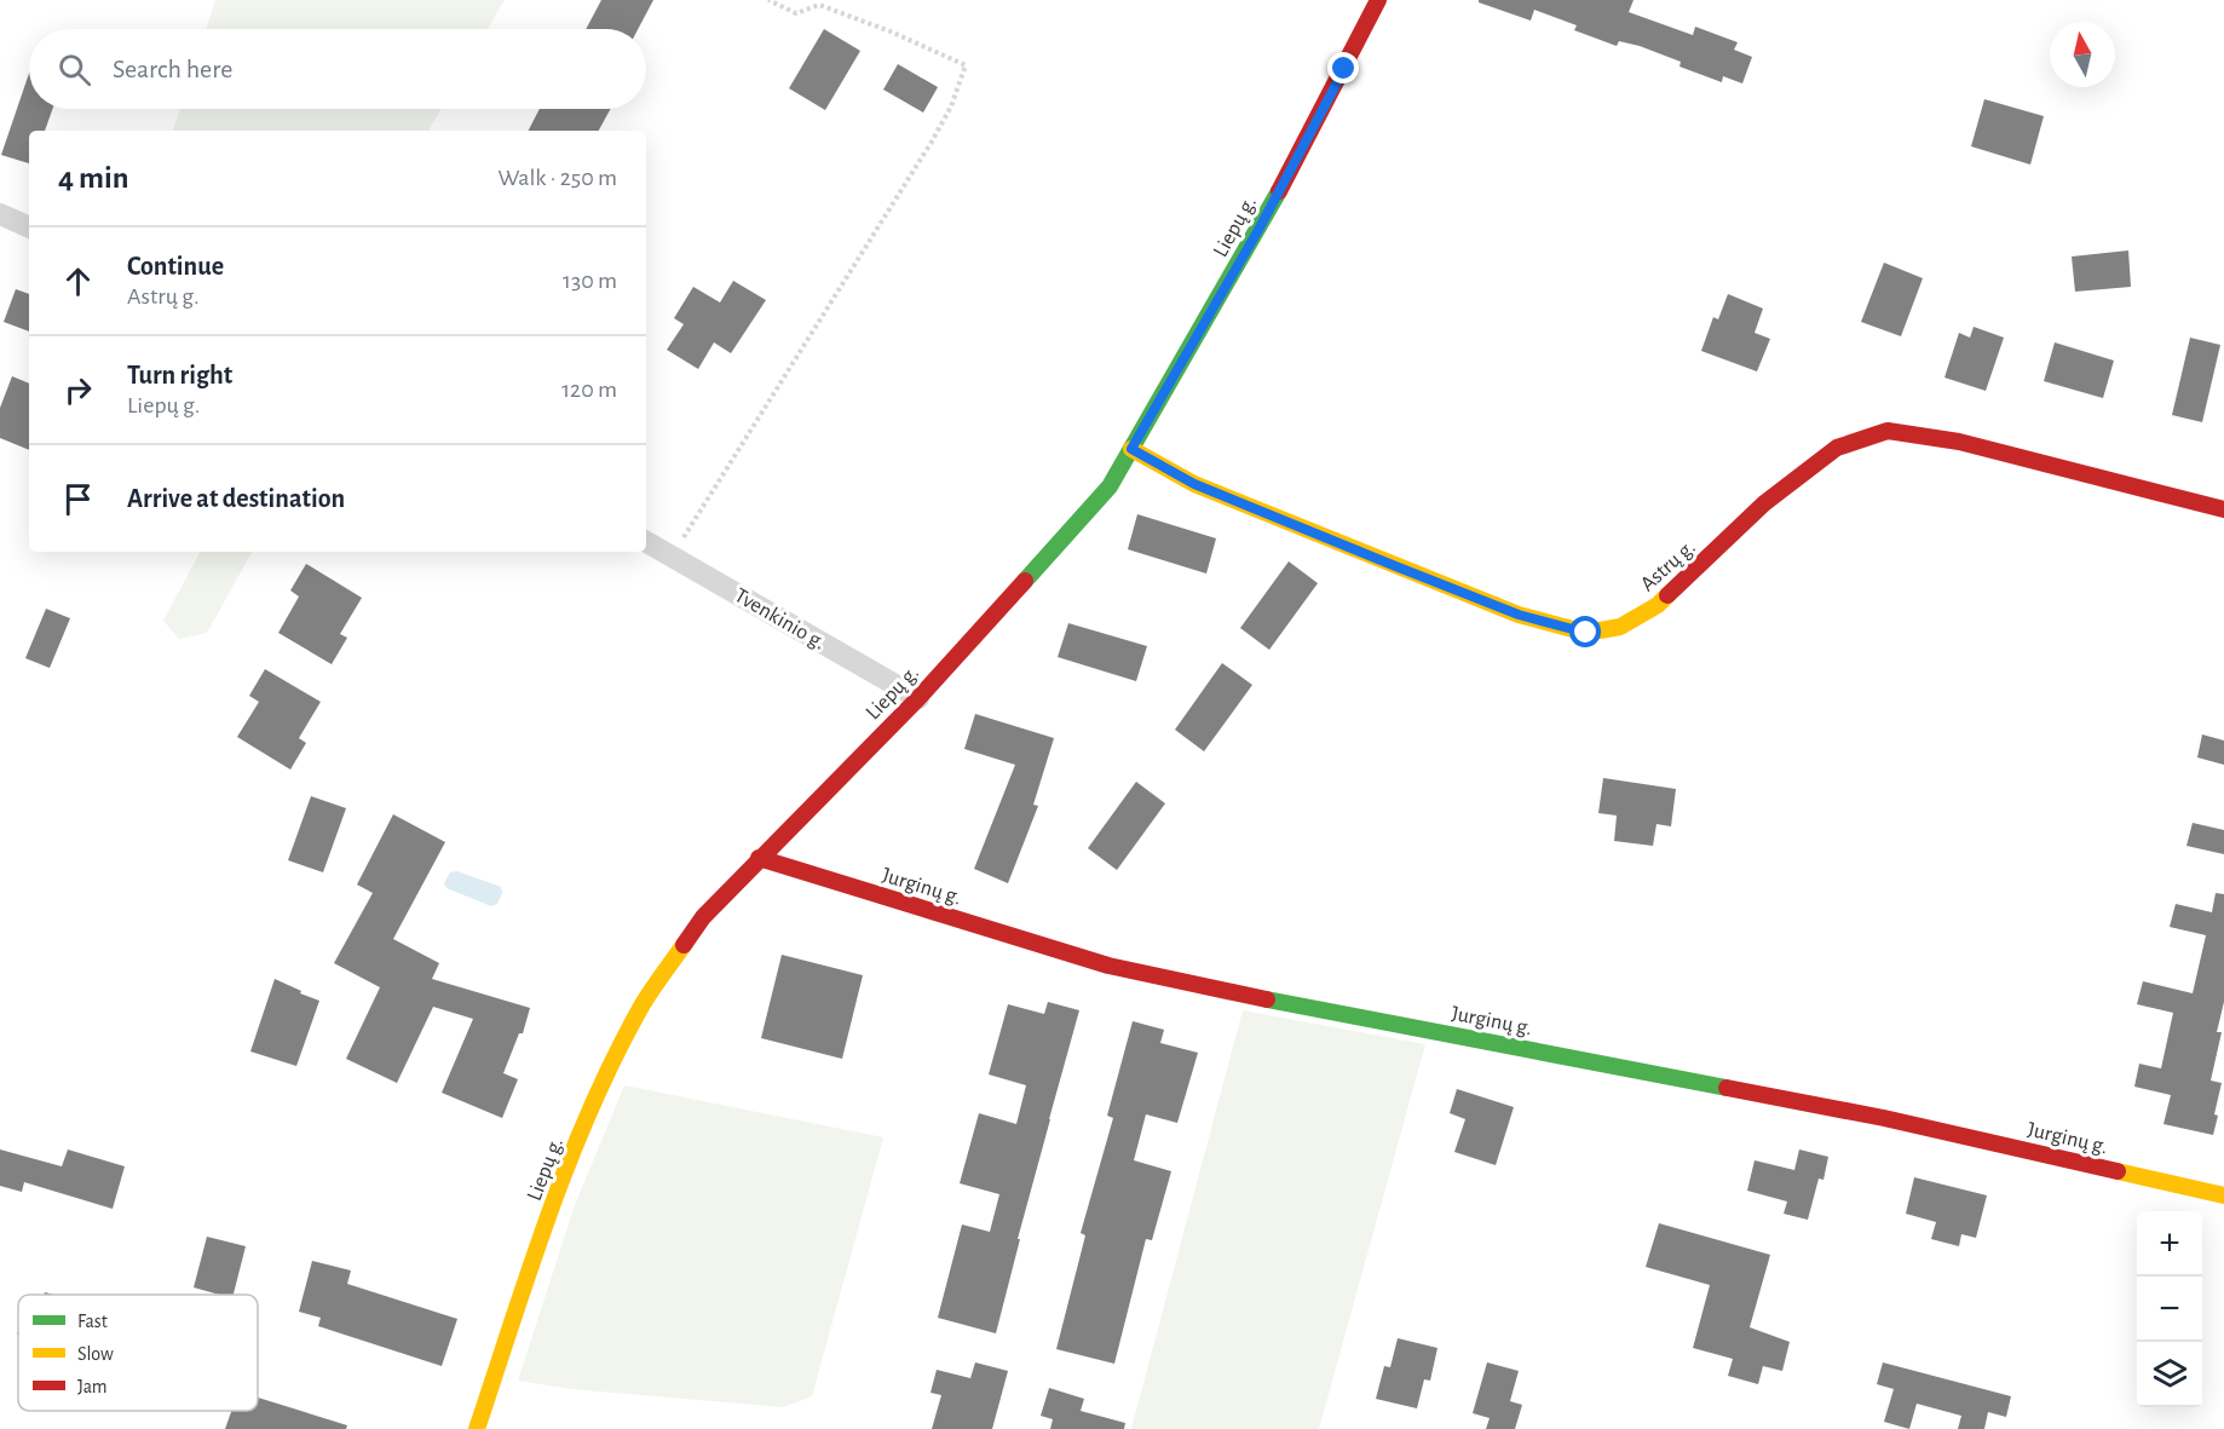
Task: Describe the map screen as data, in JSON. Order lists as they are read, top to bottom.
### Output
{
  "streets": {
    "street": [
      "Liepų g.",
      "Astrų g.",
      "Tvenkinio g.",
      "Jurginų g."
    ]
  },
  "crossings": [
    ["Liepų g.", "Astrų g."],
    ["Liepų g.", "Tvenkinio g."],
    ["Liepų g.", "Jurginų g."]
  ],
  "legend": ["Fast", "Slow", "Jam"],
  "north": "top",
  "page": {
    "search": "Search here",
    "heading": ["4 min", "Walk · 250 m"],
    "list": [
      ["Continue", "Astrų g.", "130 m"],
      ["Turn right", "Liepų g.", "120 m"],
      "Arrive at destination"
    ],
    "map_buttons": ["+", "−"]
  }
}
